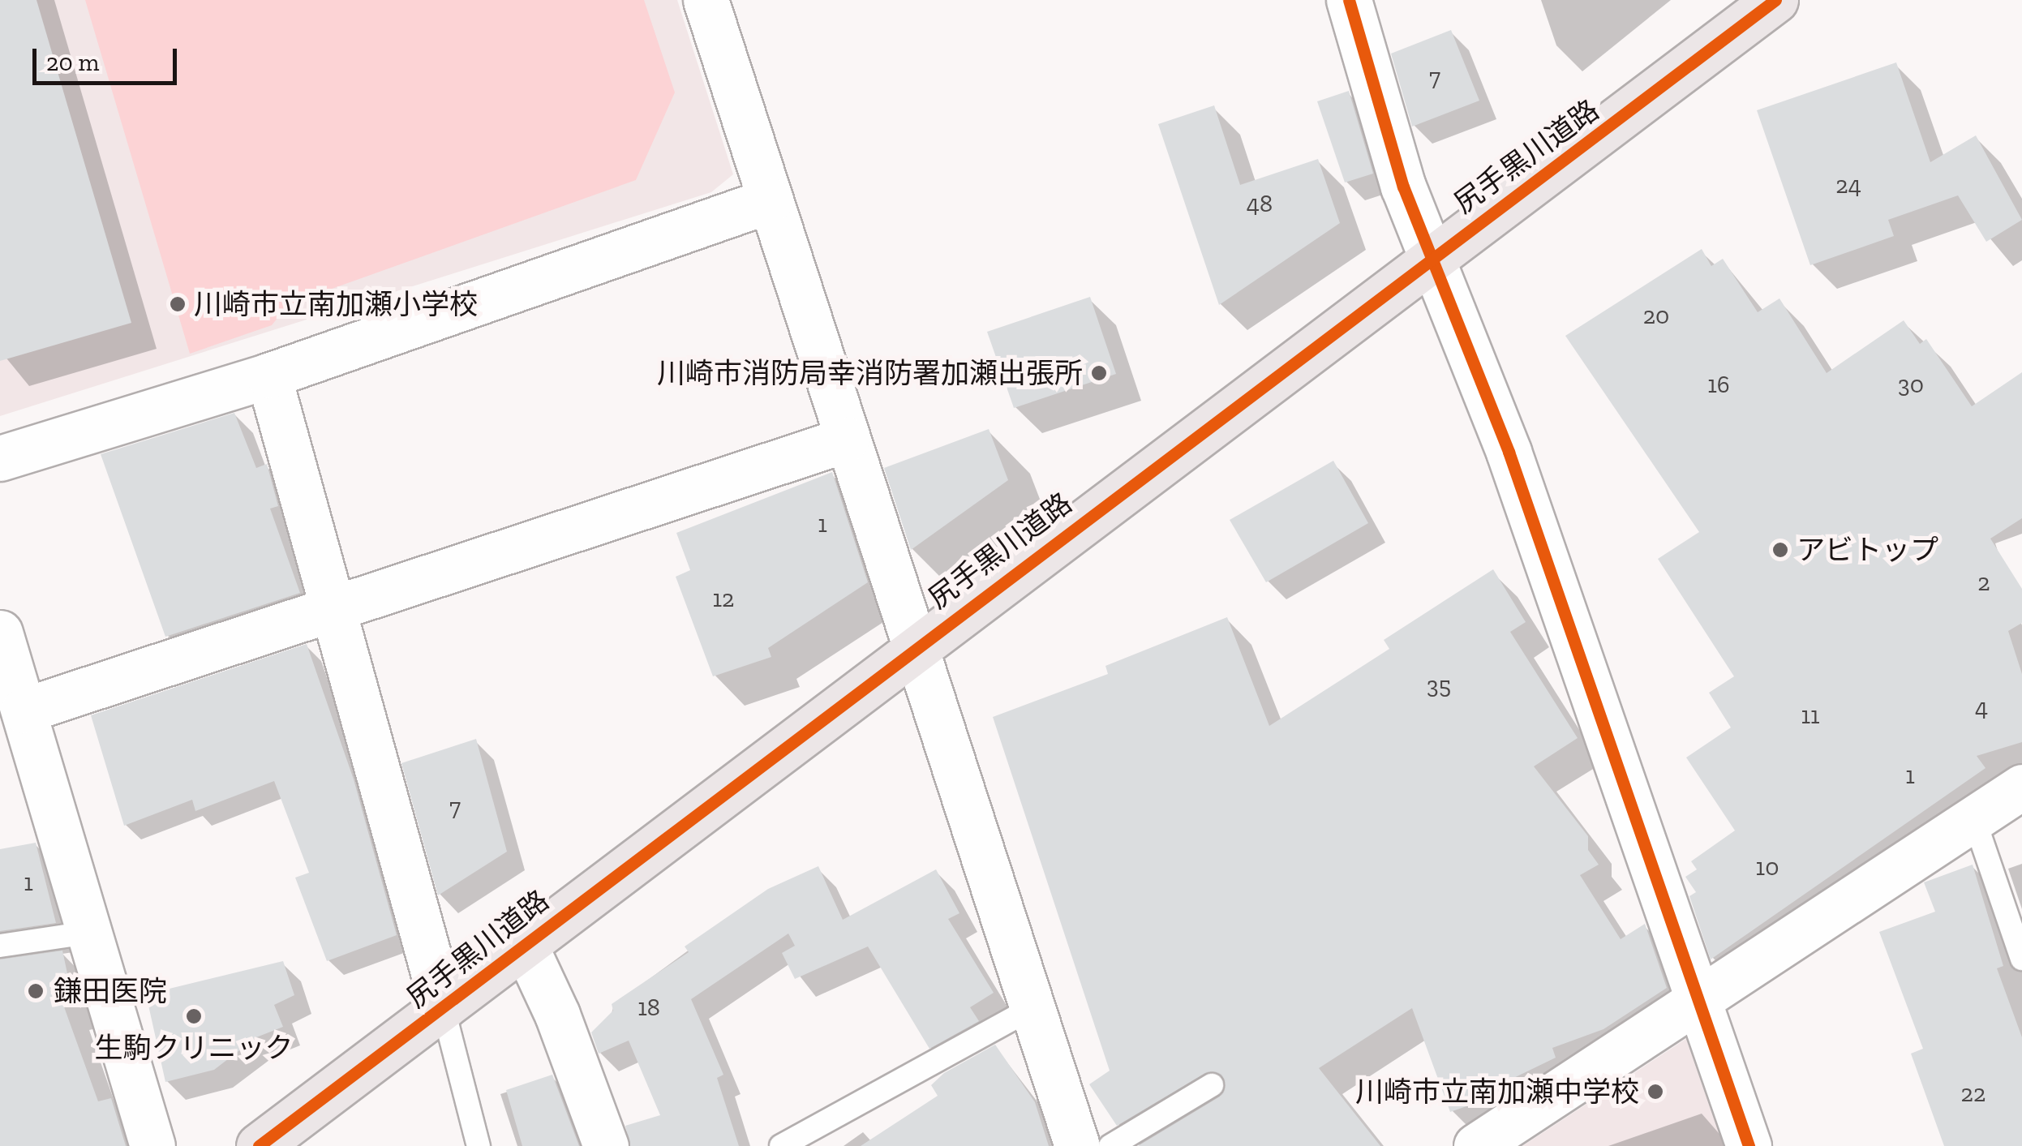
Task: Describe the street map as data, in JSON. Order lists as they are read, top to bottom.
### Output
{
  "streets": {
    "main road": ["尻手黒川道路"]
  },
  "places": [
    "川崎市立南加瀬小学校",
    "川崎市消防局幸消防署加瀬出張所",
    "アビトップ",
    "鎌田医院",
    "生駒クリニック",
    "川崎市立南加瀬中学校"
  ],
  "house_numbers": [
    "7",
    "24",
    "48",
    "20",
    "16",
    "30",
    "1",
    "2",
    "12",
    "35",
    "4",
    "11",
    "1",
    "7",
    "10",
    "1",
    "18",
    "22"
  ],
  "scale_bar": "20 m"
}
